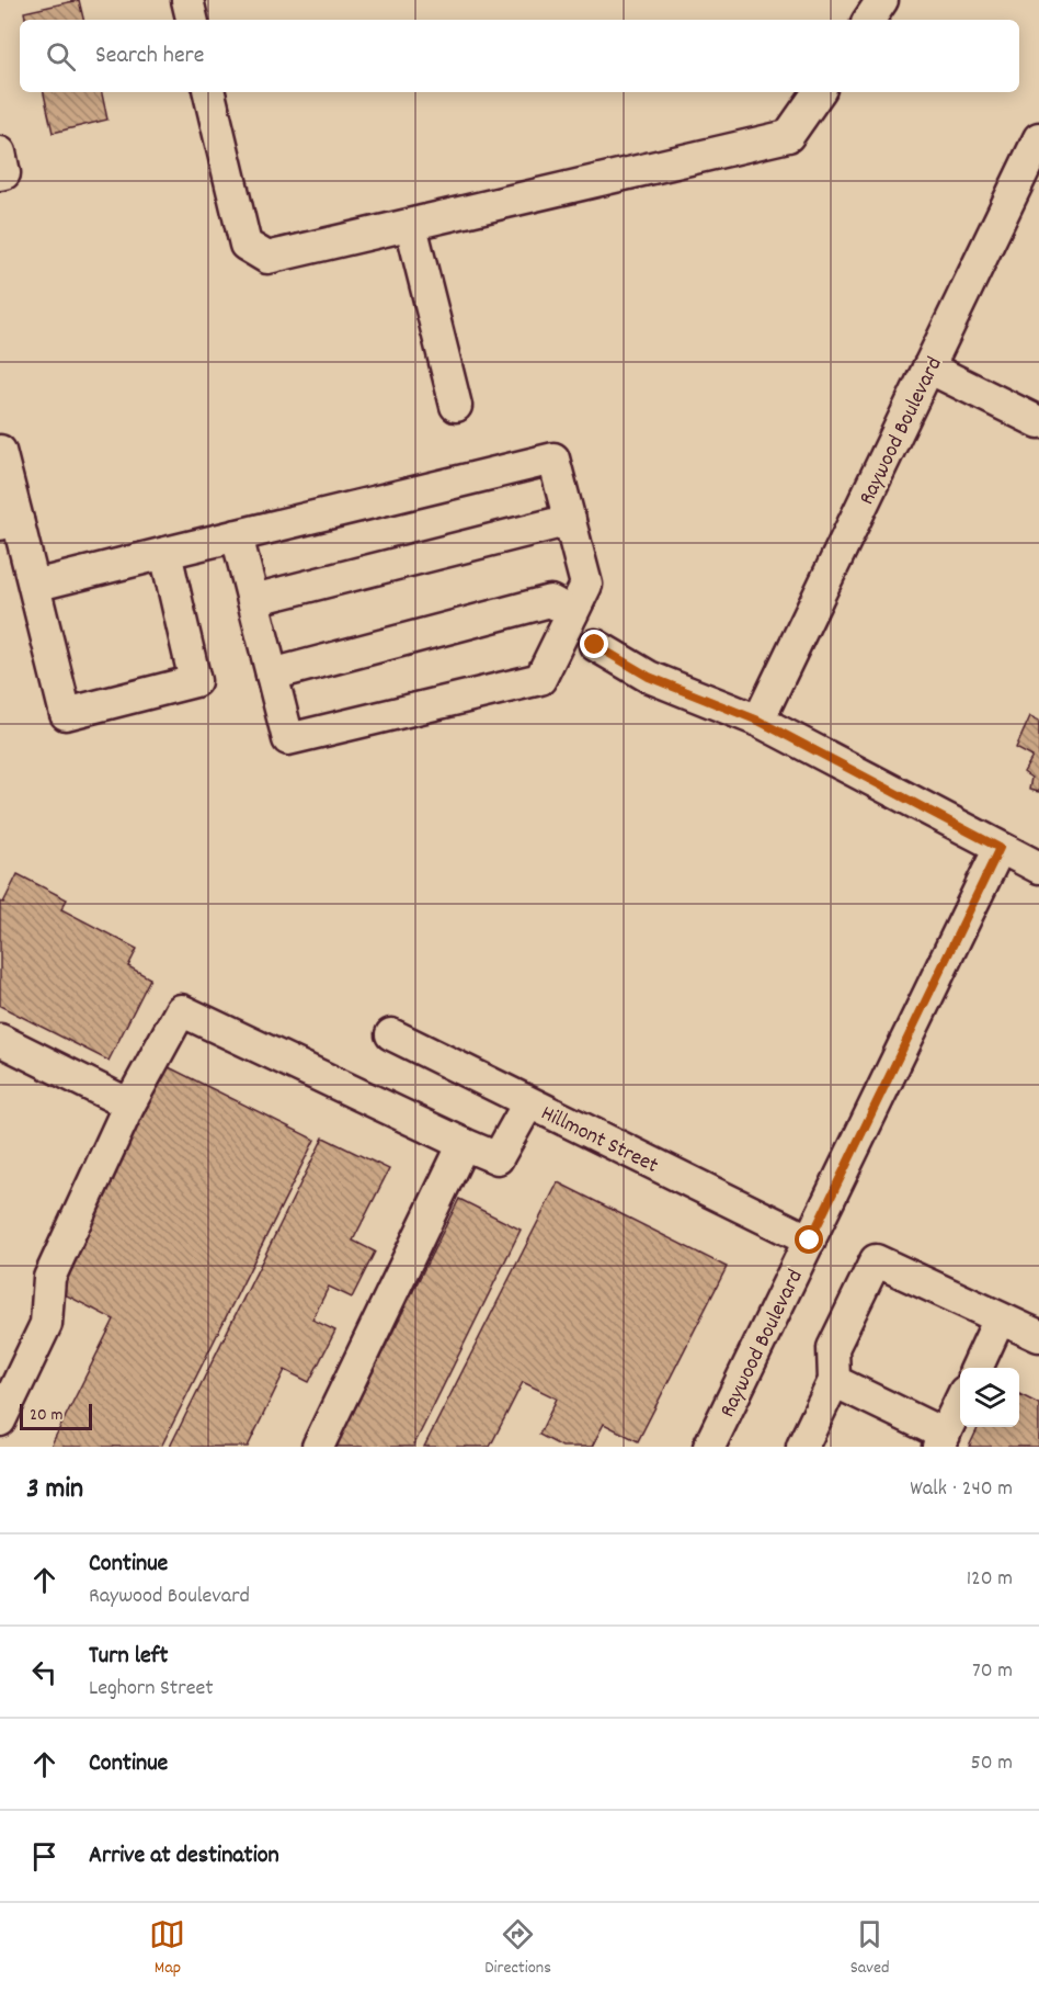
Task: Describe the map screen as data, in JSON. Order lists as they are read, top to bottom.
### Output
{
  "streets": {
    "street": ["Raywood Boulevard", "Hillmont Street"]
  },
  "crossings": [
    ["Raywood Boulevard", "Hillmont Street"]
  ],
  "scale_bar": "20 m",
  "page": {
    "search": "Search here",
    "scale": "20 m",
    "heading": ["3 min", "Walk · 240 m"],
    "list": [
      ["Continue", "Raywood Boulevard", "120 m"],
      ["Turn left", "Leghorn Street", "70 m"],
      ["Continue", "50 m"],
      "Arrive at destination"
    ],
    "nav": ["Map", "Directions", "Saved"]
  }
}
